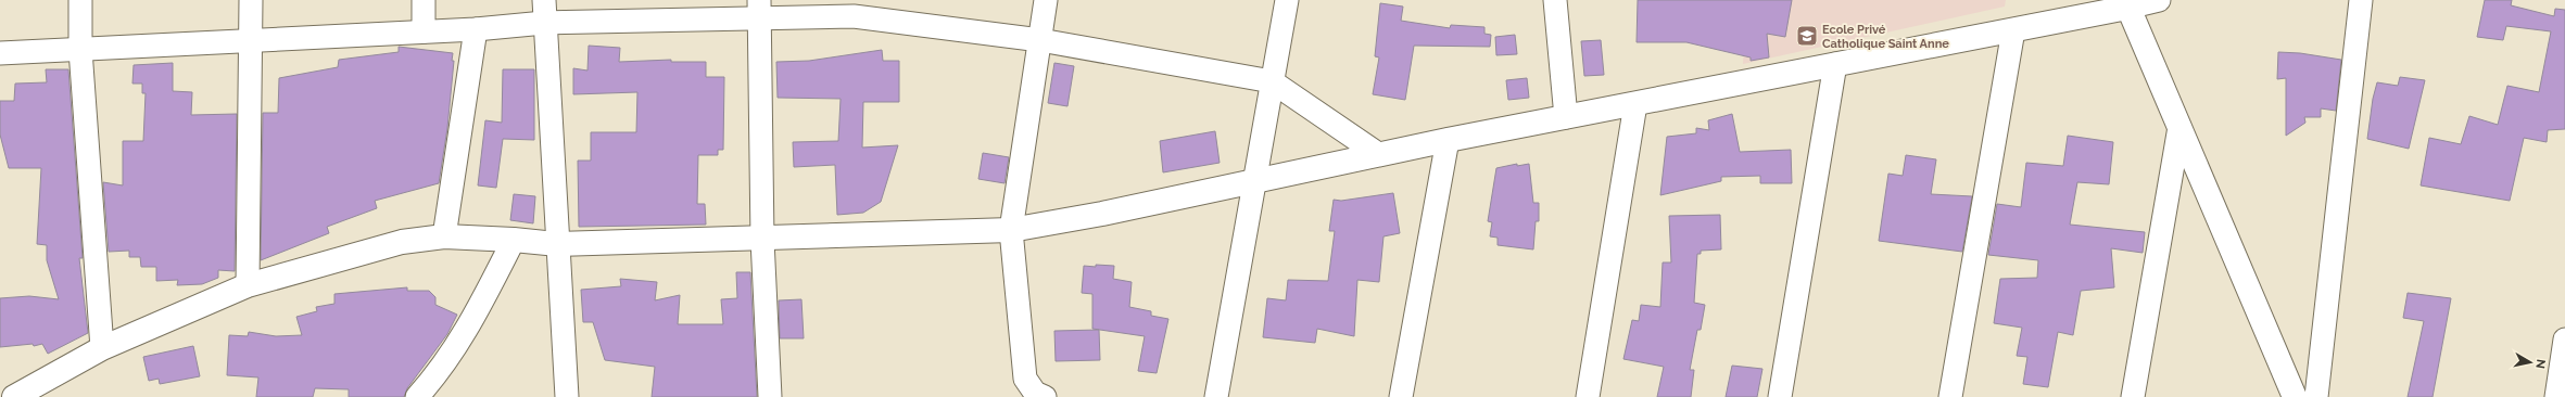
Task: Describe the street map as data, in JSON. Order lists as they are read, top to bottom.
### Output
{
  "places": {
    "school or university": ["Ecole Privé Catholique Saint Anne"]
  },
  "north": "right"
}
